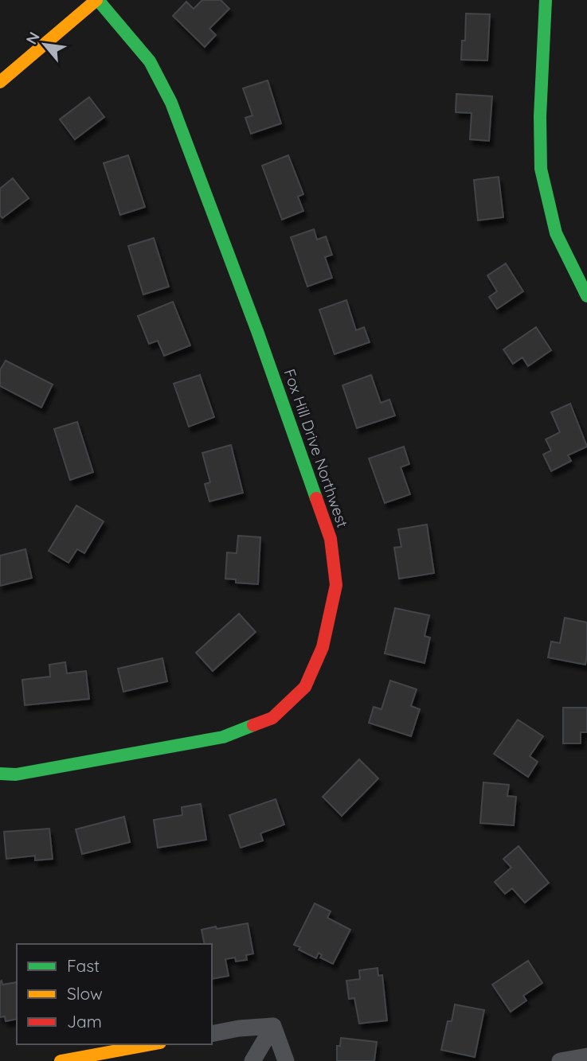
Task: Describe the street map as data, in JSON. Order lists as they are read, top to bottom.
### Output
{
  "streets": {
    "street": ["Fox Hill Drive Northwest"]
  },
  "legend": ["Fast", "Slow", "Jam"],
  "north": "top left"
}
